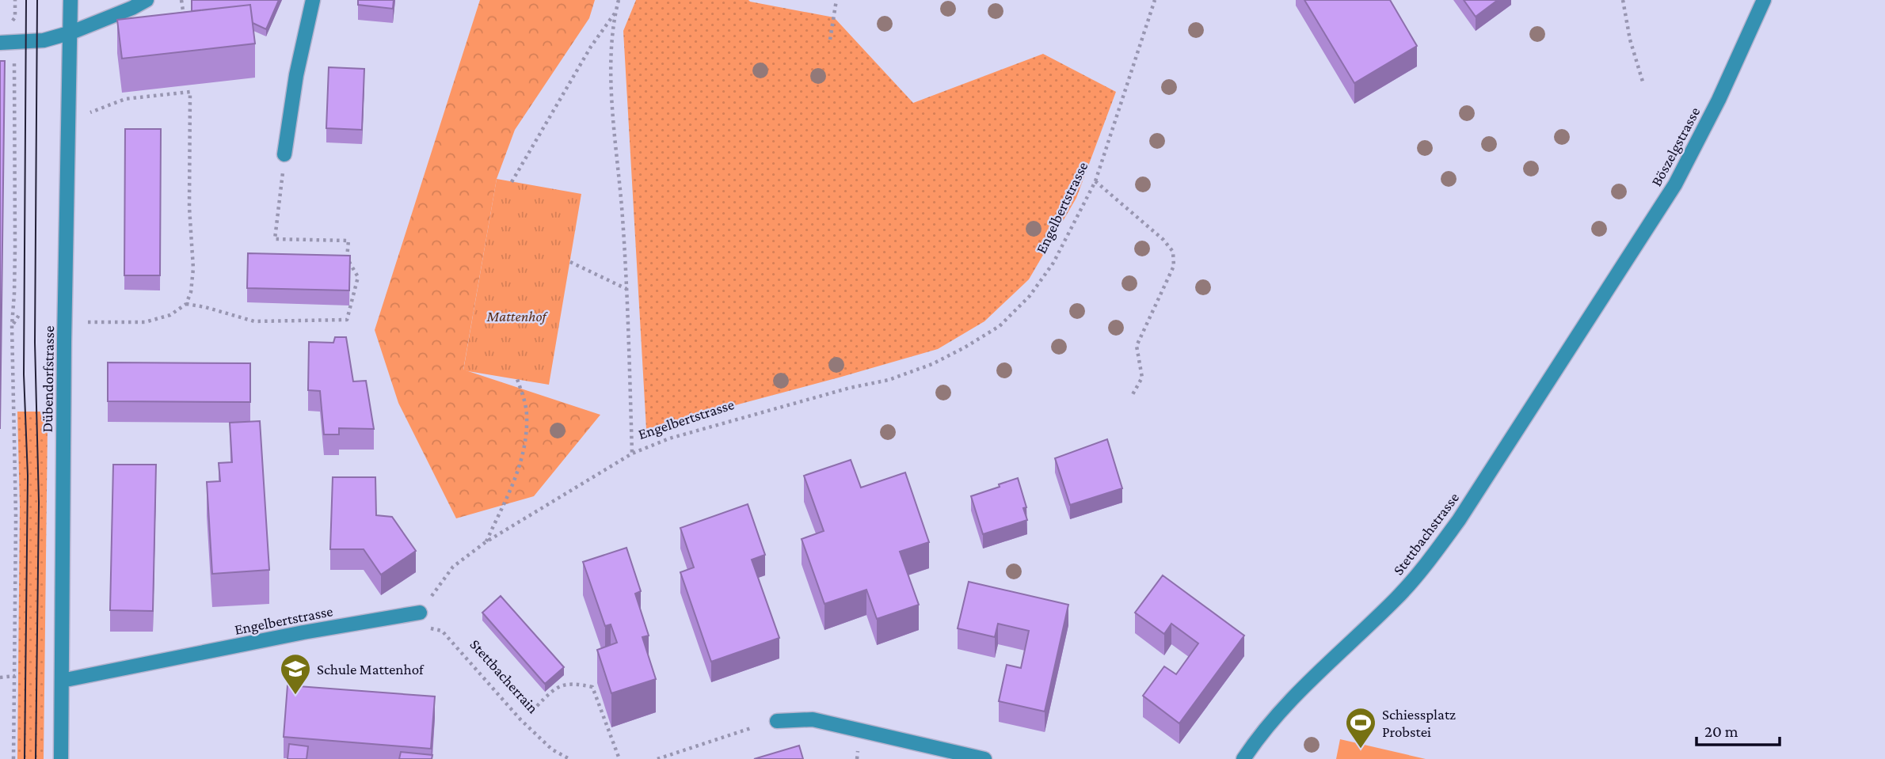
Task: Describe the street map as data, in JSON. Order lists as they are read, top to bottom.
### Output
{
  "streets": {
    "street": [
      "Böszelgstrasse",
      "Engelbertstrasse",
      "Dübendorfstrasse",
      "Stettbachstrasse"
    ],
    "path": ["Stettbacherrain"]
  },
  "crossings": [
    ["Böszelgstrasse", "Stettbachstrasse"],
    ["Engelbertstrasse", "Dübendorfstrasse"],
    ["Engelbertstrasse", "Stettbacherrain"]
  ],
  "parks": ["Mattenhof"],
  "places": {
    "school or university": ["Schule Mattenhof"],
    "sports": ["Schiessplatz Probstei"]
  },
  "scale_bar": "20 m"
}
